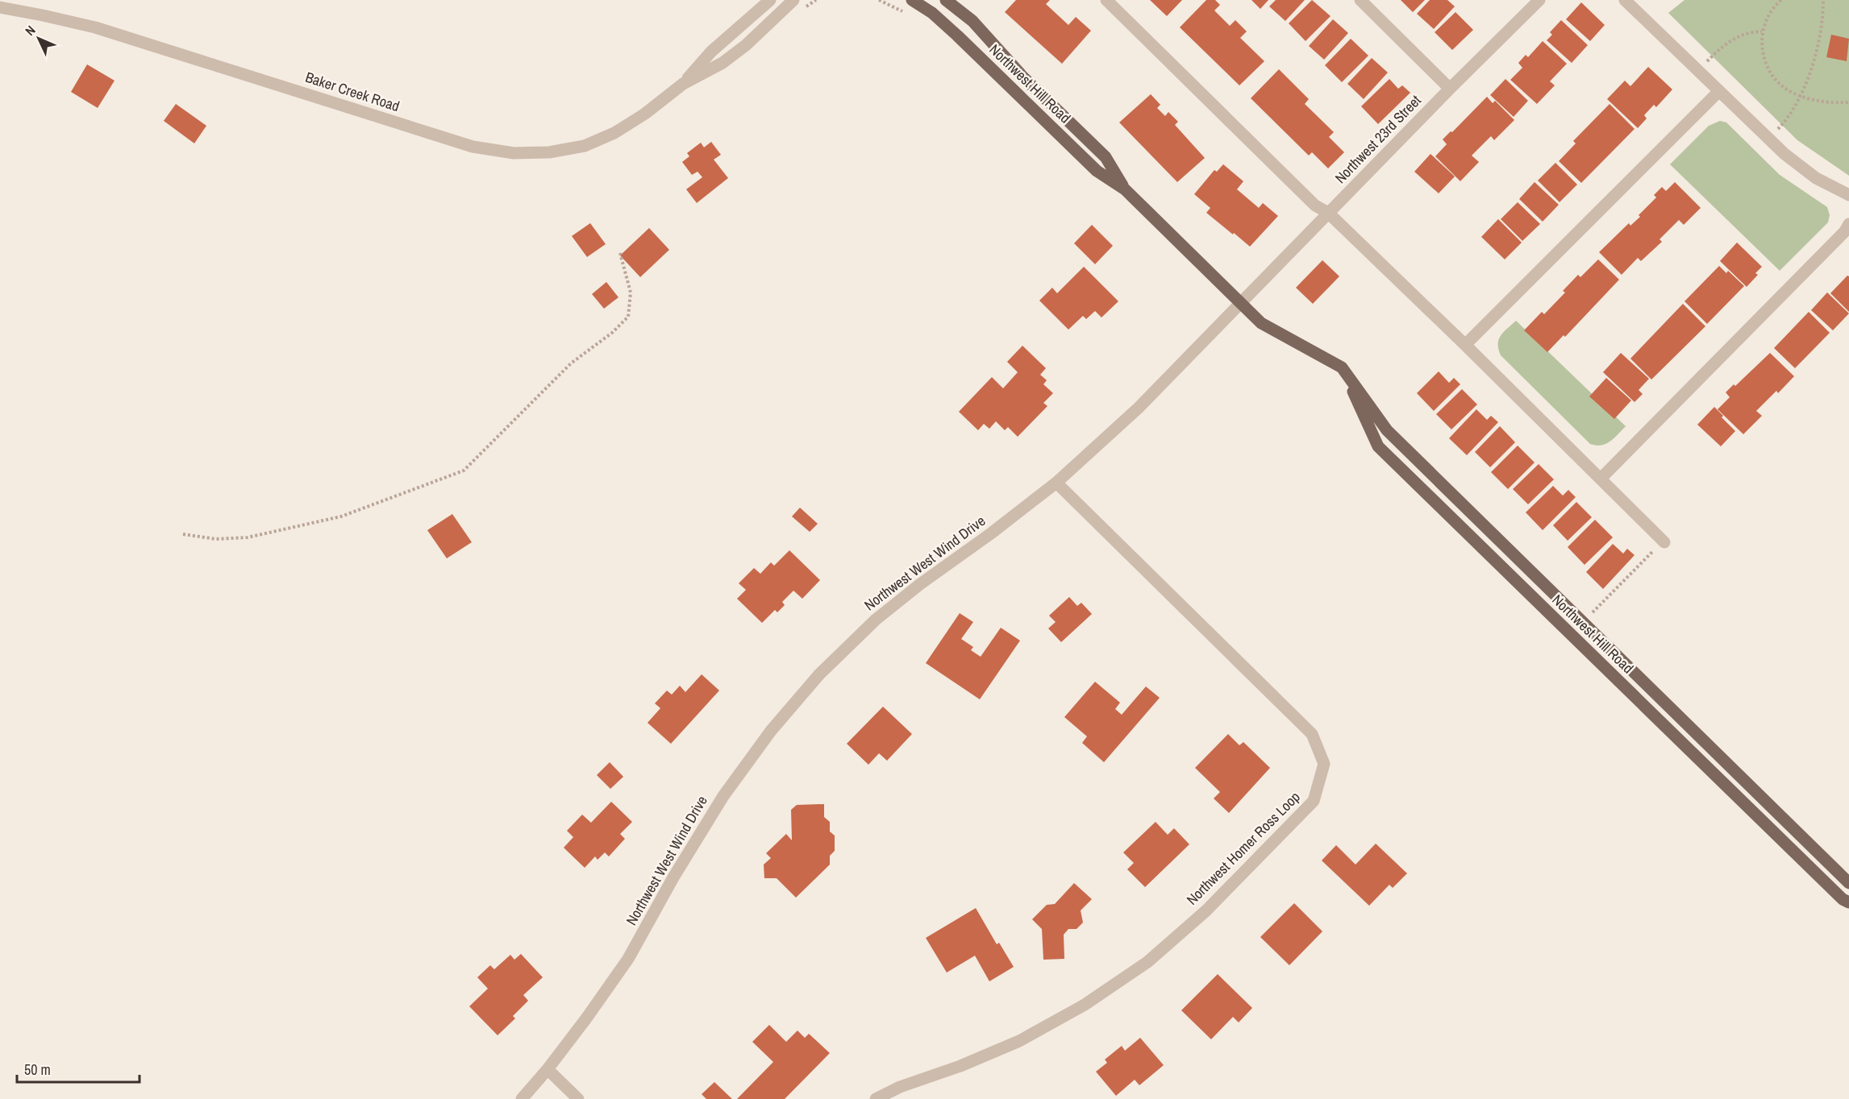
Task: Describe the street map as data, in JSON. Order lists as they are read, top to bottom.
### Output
{
  "streets": {
    "main road": ["Northwest Hill Road"],
    "street": [
      "Baker Creek Road",
      "Northwest 23rd Street",
      "Northwest West Wind Drive",
      "Northwest Homer Ross Loop"
    ]
  },
  "crossings": [
    ["Northwest Hill Road", "Northwest 23rd Street"],
    ["Northwest Hill Road", "Northwest West Wind Drive"],
    ["Northwest 23rd Street", "Northwest West Wind Drive"],
    ["Northwest West Wind Drive", "Northwest Homer Ross Loop"]
  ],
  "scale_bar": "50 m",
  "north": "top left"
}
